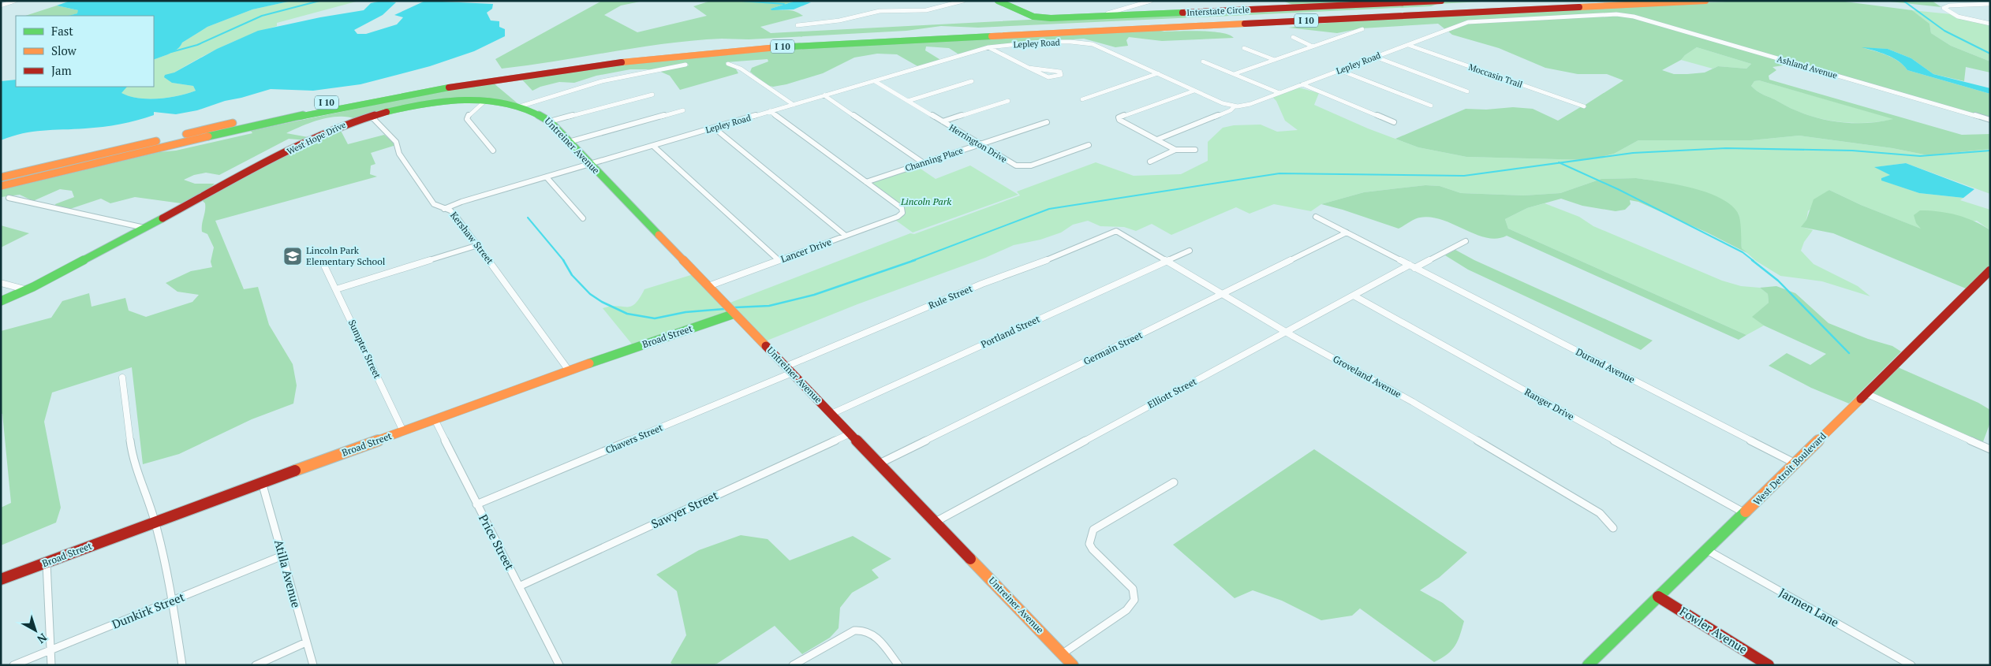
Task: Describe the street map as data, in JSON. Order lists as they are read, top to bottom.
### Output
{
  "streets": {
    "main road": [
      "Interstate Circle",
      "I 10",
      "West Hope Drive",
      "Untreiner Avenue",
      "Broad Street",
      "West Detroit Boulevard",
      "Fowler Avenue"
    ],
    "street": [
      "Lepley Road",
      "Ashland Avenue",
      "Moccasin Trail",
      "Herrington Drive",
      "Channing Place",
      "Kershaw Street",
      "Lancer Drive",
      "Rule Street",
      "Portland Street",
      "Germain Street",
      "Sumpter Street",
      "Durand Avenue",
      "Groveland Avenue",
      "Elliott Street",
      "Ranger Drive",
      "Chavers Street",
      "Sawyer Street",
      "Price Street",
      "Atilla Avenue",
      "Jarmen Lane",
      "Dunkirk Street"
    ]
  },
  "crossings": [
    ["Lepley Road", "Ashland Avenue"],
    ["Lepley Road", "Moccasin Trail"],
    ["Lepley Road", "Herrington Drive"],
    ["Lepley Road", "Untreiner Avenue"],
    ["Lepley Road", "Kershaw Street"],
    ["West Hope Drive", "Untreiner Avenue"],
    ["West Hope Drive", "Kershaw Street"],
    ["Herrington Drive", "Channing Place"],
    ["Untreiner Avenue", "Lancer Drive"],
    ["Untreiner Avenue", "Rule Street"],
    ["Untreiner Avenue", "Portland Street"],
    ["Untreiner Avenue", "Broad Street"],
    ["Untreiner Avenue", "Germain Street"],
    ["Untreiner Avenue", "Elliott Street"],
    ["Untreiner Avenue", "Chavers Street"],
    ["Untreiner Avenue", "Sawyer Street"],
    ["Channing Place", "Lancer Drive"],
    ["Kershaw Street", "Broad Street"],
    ["Rule Street", "Groveland Avenue"],
    ["Rule Street", "Chavers Street"],
    ["Portland Street", "Groveland Avenue"],
    ["Broad Street", "Sumpter Street"],
    ["Broad Street", "Price Street"],
    ["Broad Street", "Atilla Avenue"],
    ["Germain Street", "Durand Avenue"],
    ["Germain Street", "Groveland Avenue"],
    ["Durand Avenue", "Elliott Street"],
    ["Durand Avenue", "West Detroit Boulevard"],
    ["Groveland Avenue", "Elliott Street"],
    ["Elliott Street", "Ranger Drive"],
    ["Ranger Drive", "West Detroit Boulevard"],
    ["Chavers Street", "Price Street"],
    ["West Detroit Boulevard", "Jarmen Lane"],
    ["West Detroit Boulevard", "Fowler Avenue"],
    ["Sawyer Street", "Price Street"],
    ["Atilla Avenue", "Dunkirk Street"]
  ],
  "parks": ["Lincoln Park"],
  "places": {
    "school or university": ["Lincoln Park Elementary School"]
  },
  "legend": ["Fast", "Slow", "Jam"],
  "north": "bottom right"
}
